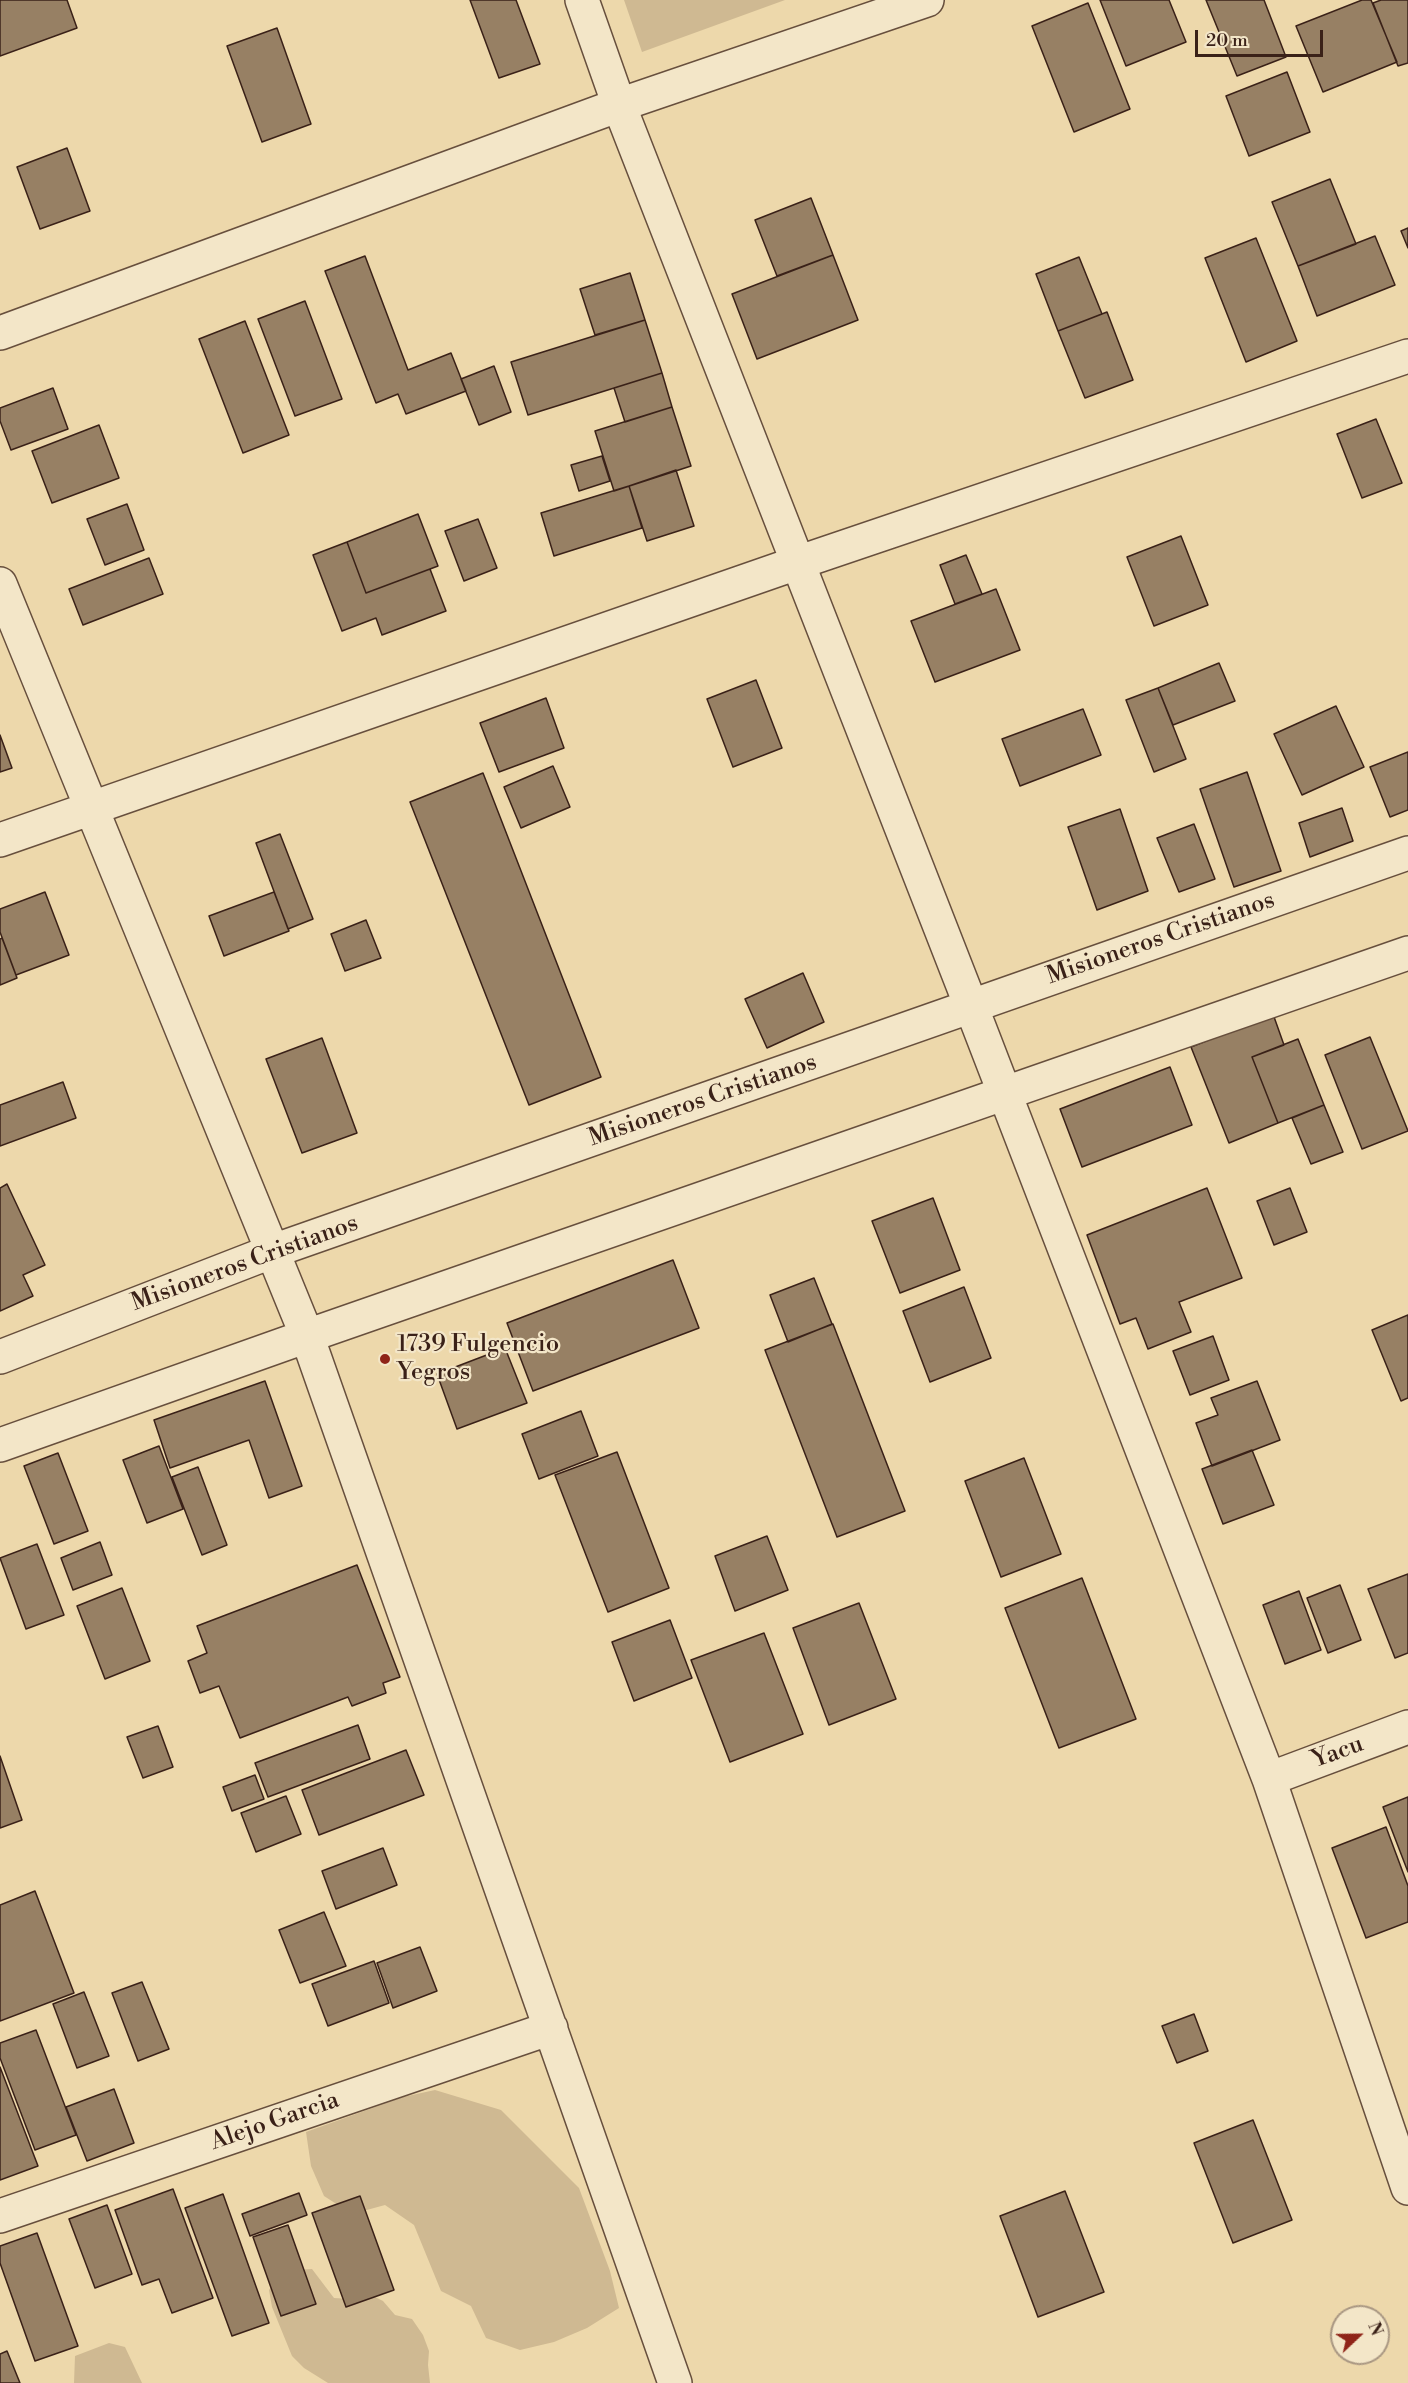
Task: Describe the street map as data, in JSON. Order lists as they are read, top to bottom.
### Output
{
  "streets": {
    "street": ["Misioneros Cristianos", "Yacu", "Alejo Garcia"]
  },
  "places": ["1739 Fulgencio Yegros"],
  "scale_bar": "20 m",
  "north": "right"
}
